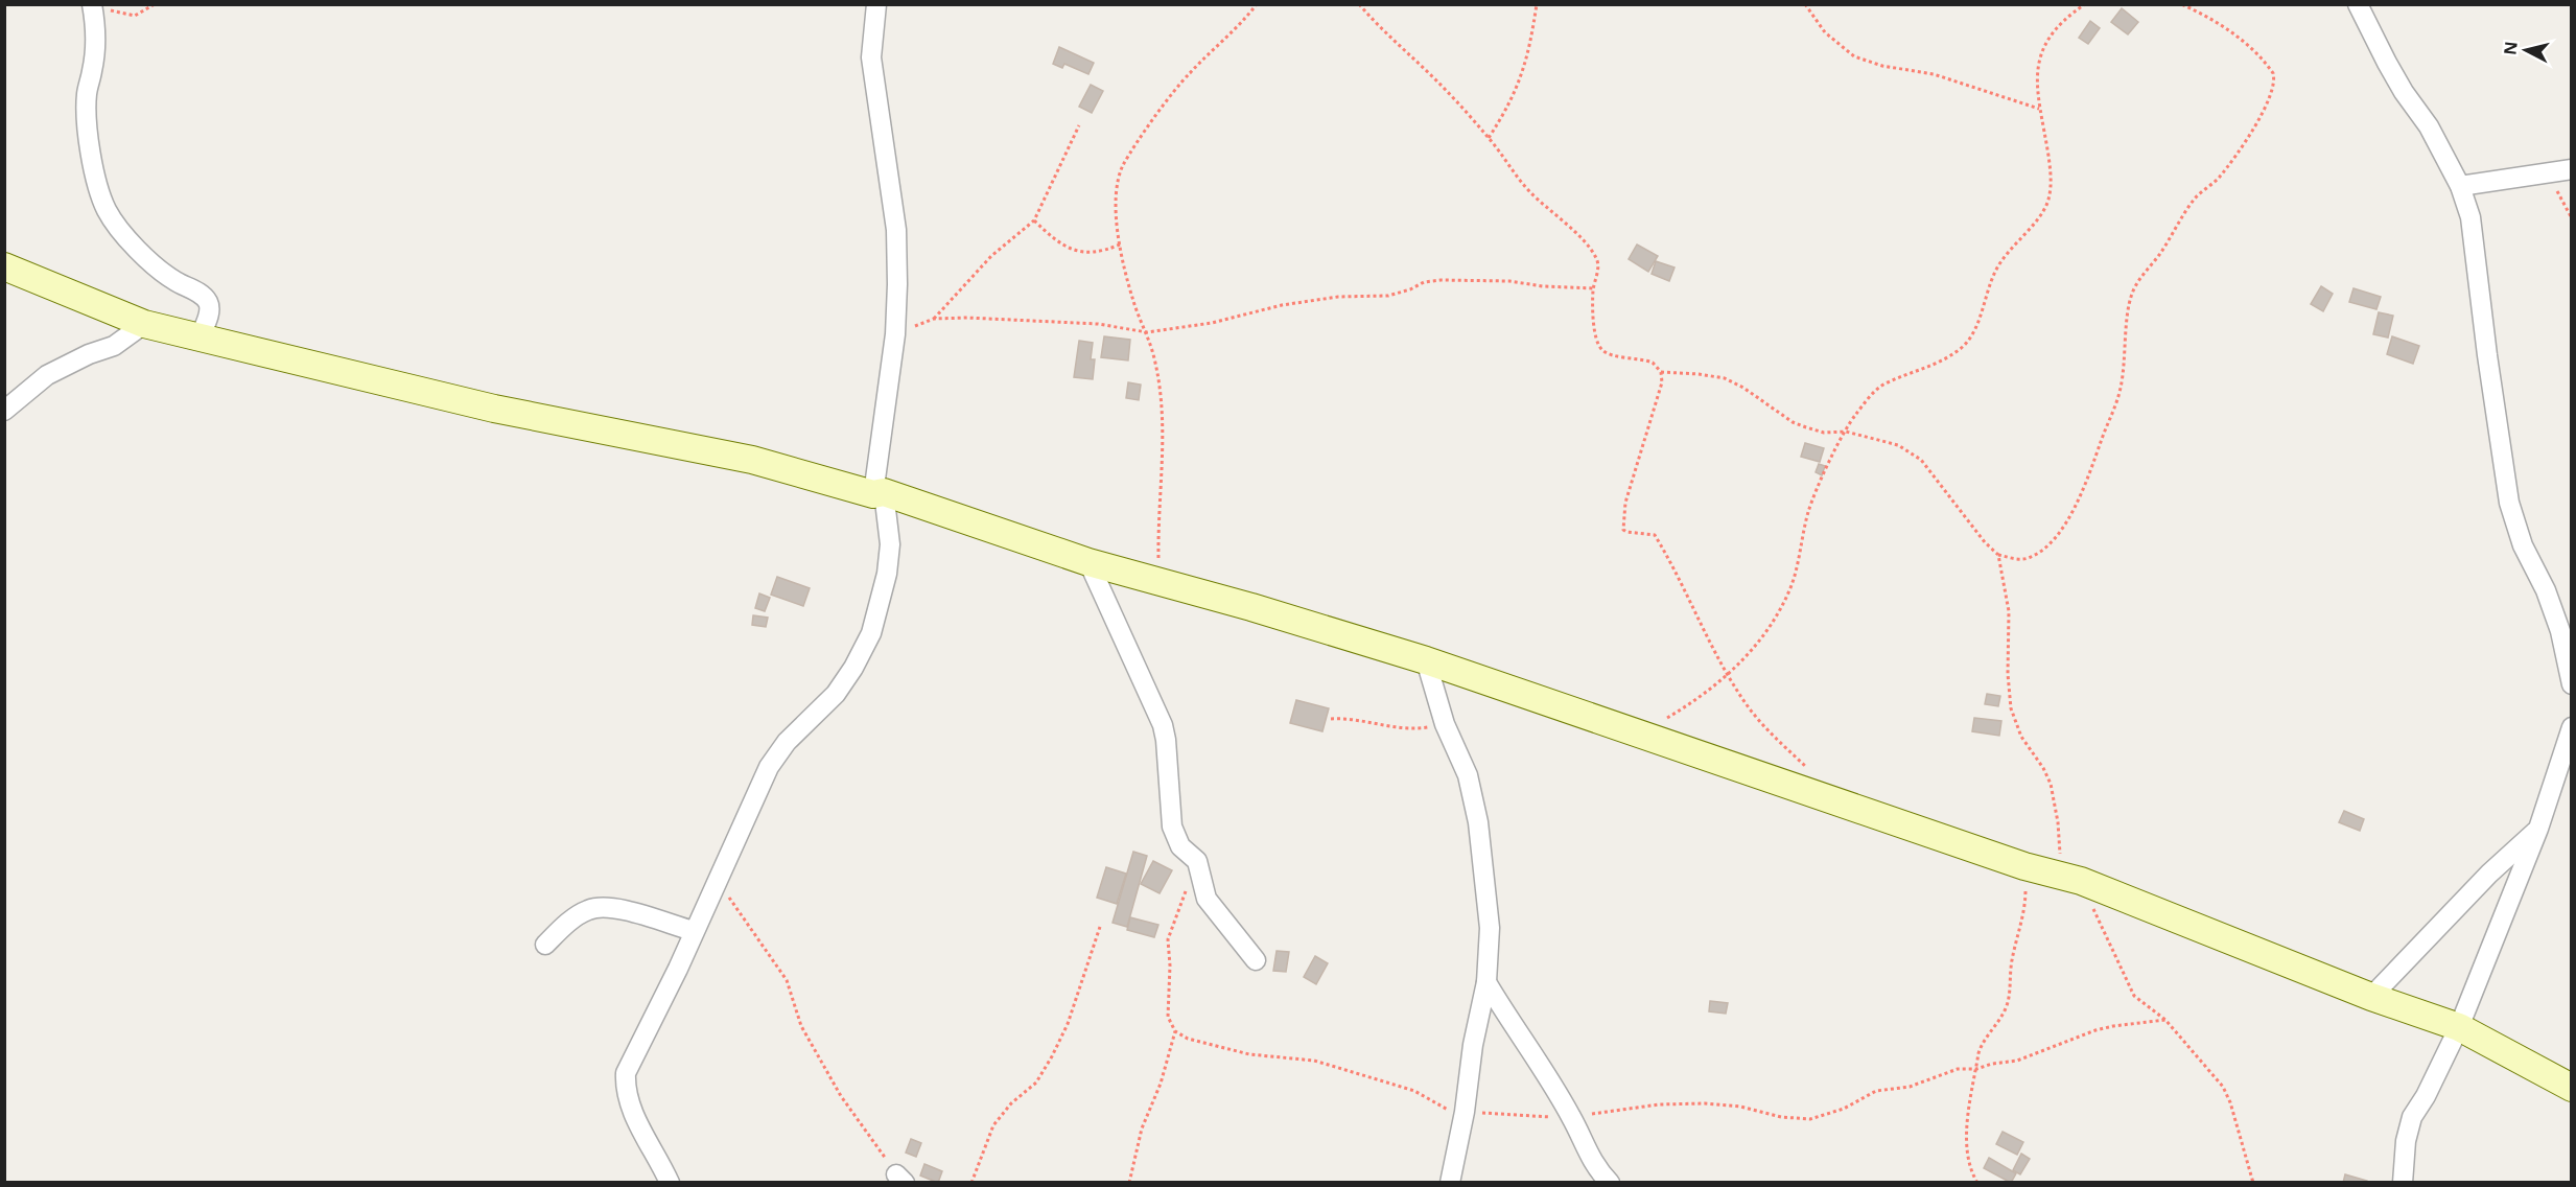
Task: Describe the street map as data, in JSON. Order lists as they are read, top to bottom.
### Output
{
  "north": "left"
}
